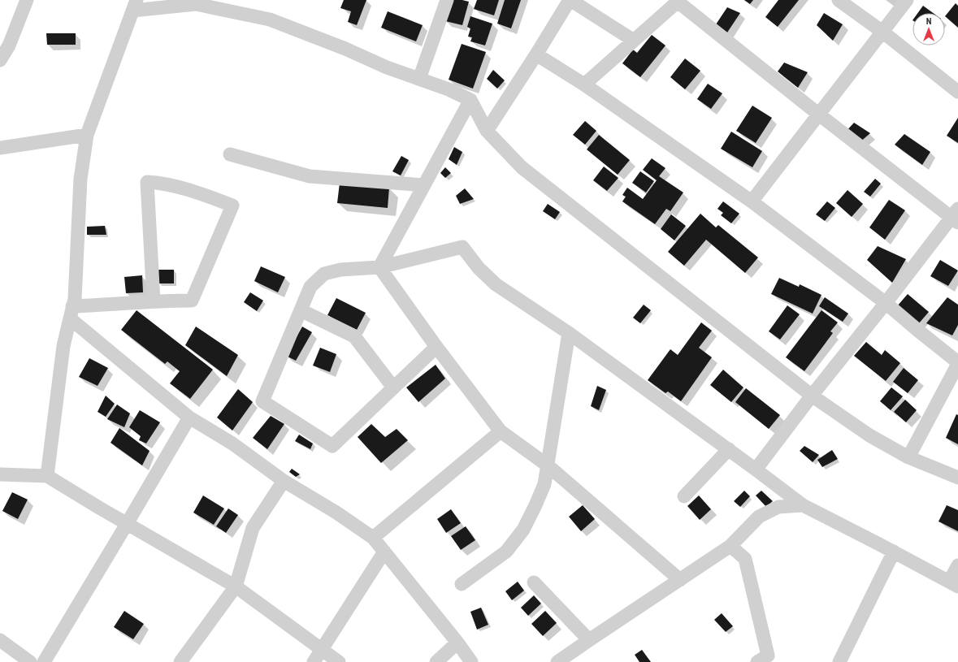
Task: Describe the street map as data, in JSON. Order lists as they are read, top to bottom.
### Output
{
  "north": "top"
}
